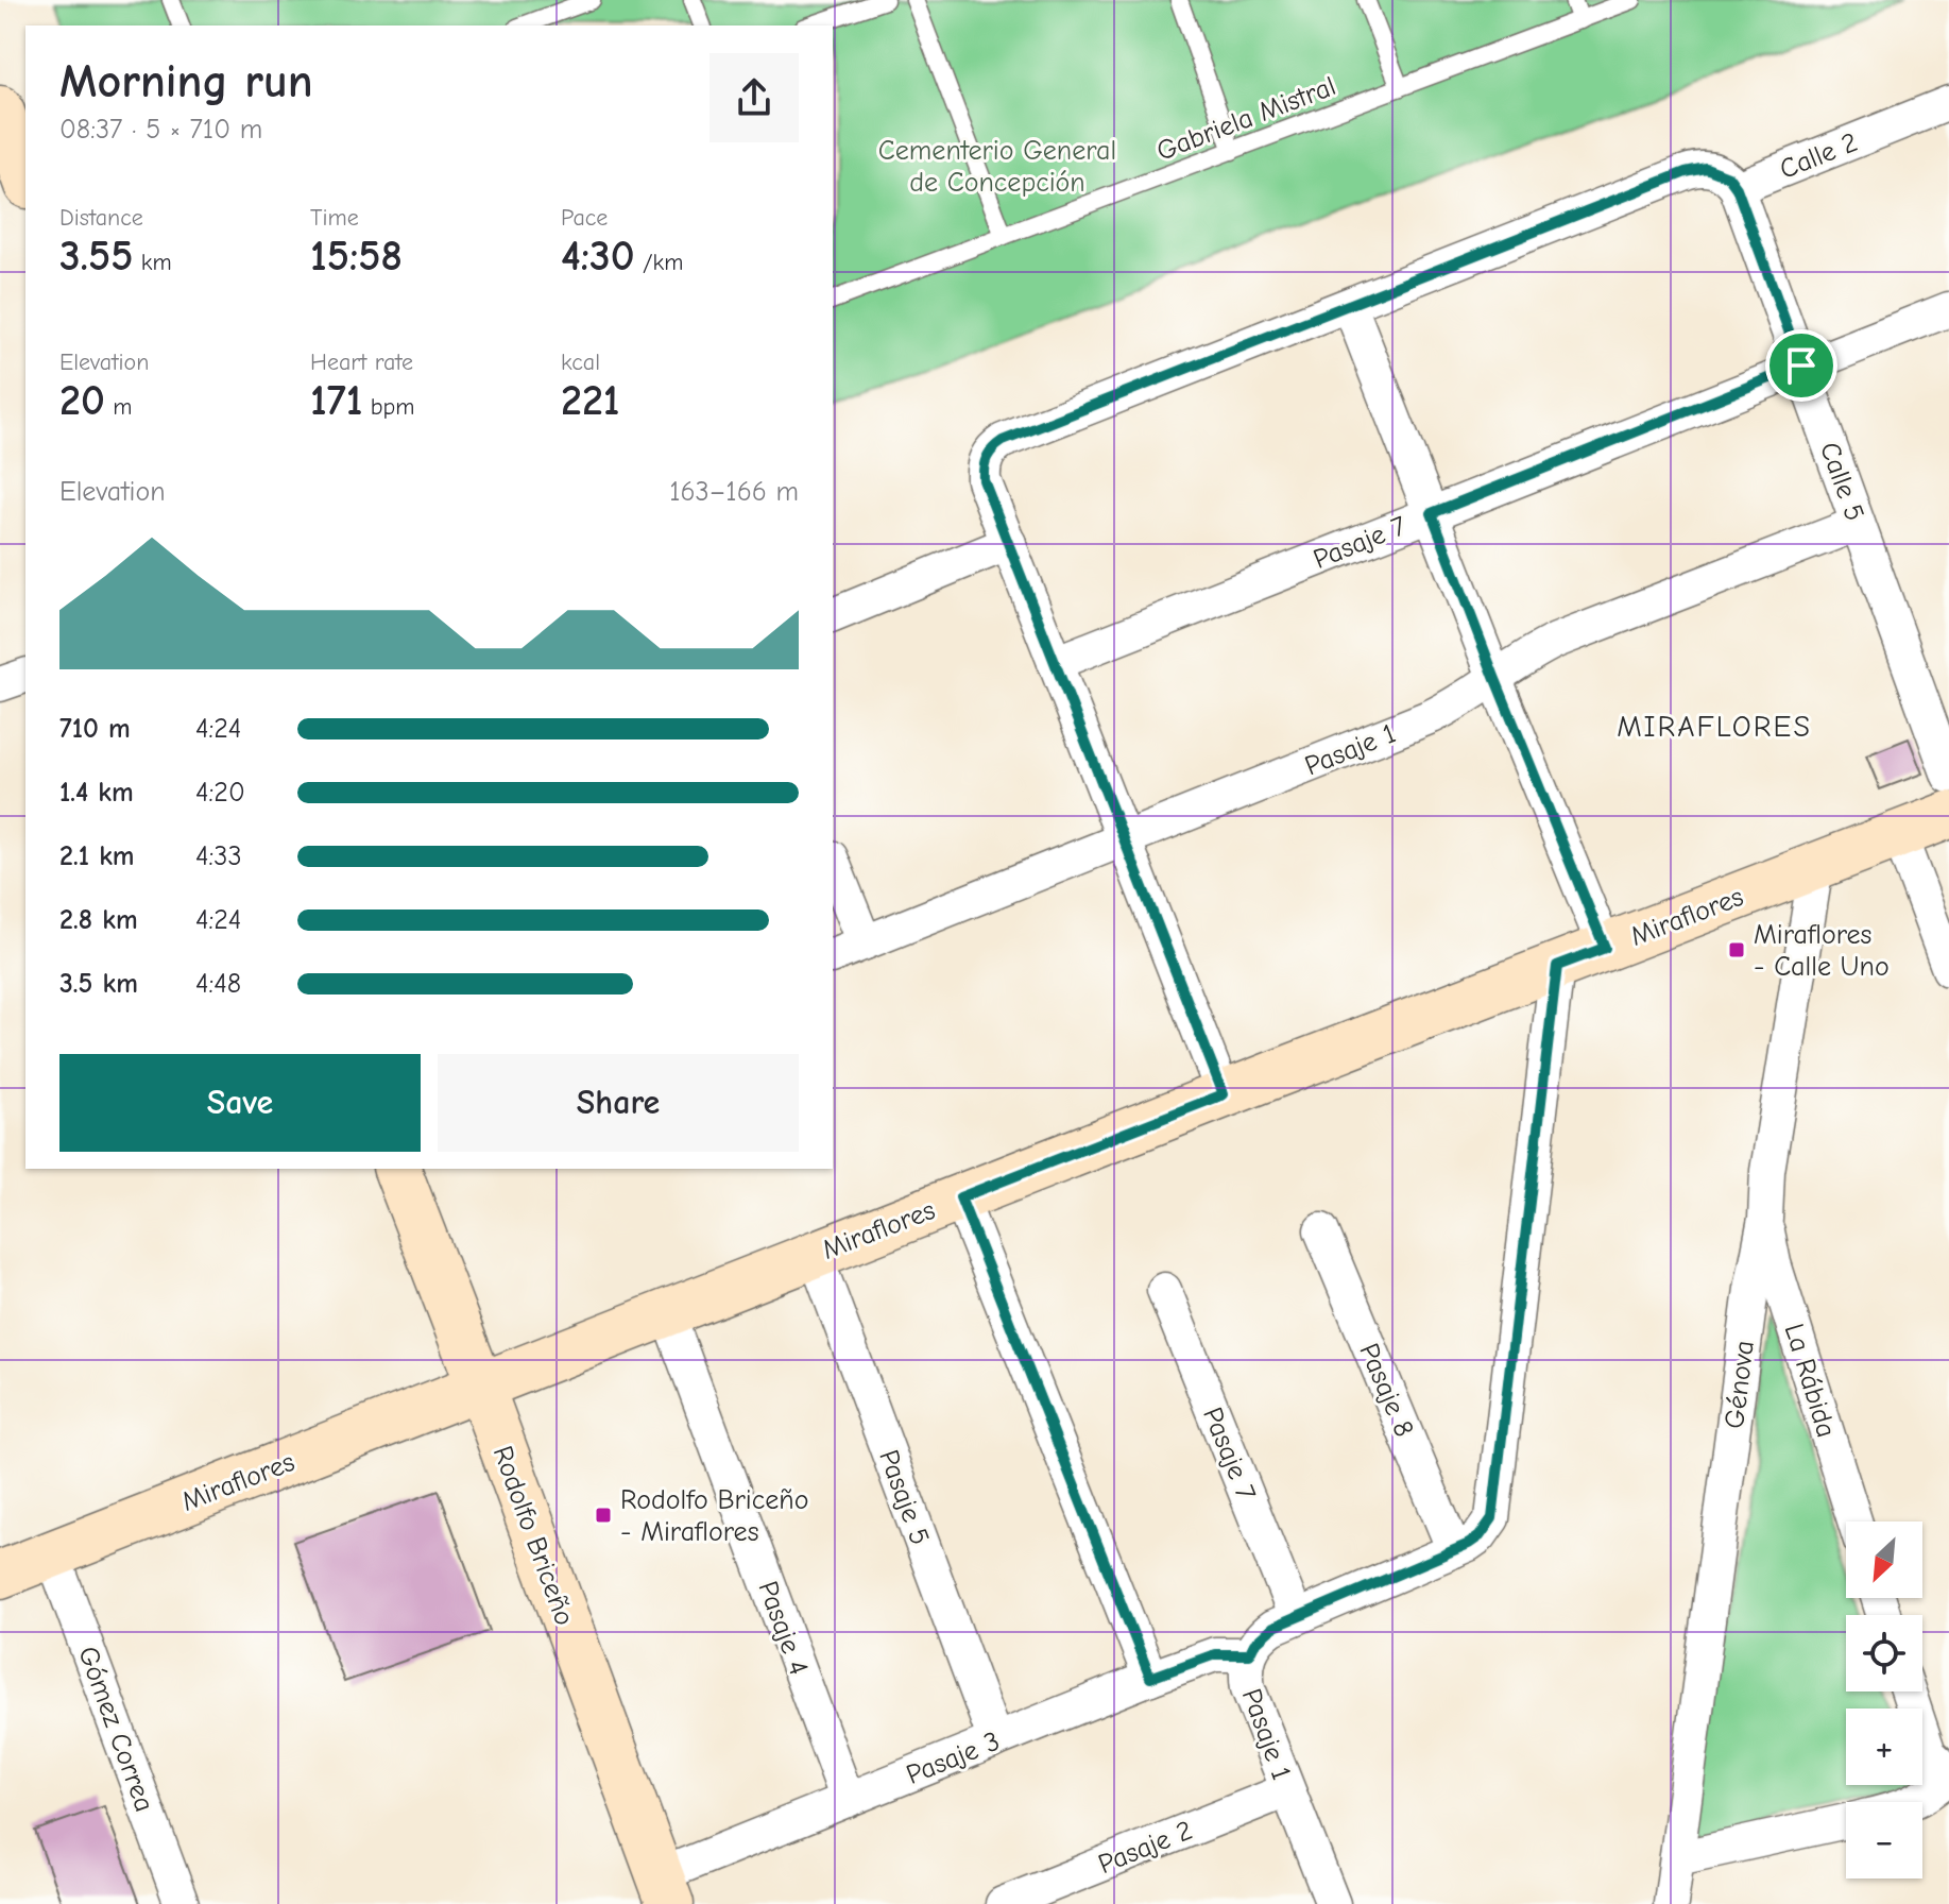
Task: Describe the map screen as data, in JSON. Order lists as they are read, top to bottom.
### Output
{
  "streets": {
    "street": [
      "Calle 2",
      "Calle 5",
      "Pasaje 7",
      "Pasaje 1",
      "Miraflores",
      "La Rábida",
      "Génova",
      "Pasaje 8",
      "Pasaje 5",
      "Rodolfo Briceño",
      "Pasaje 4",
      "Gómez Correa",
      "Pasaje 3",
      "Pasaje 2"
    ],
    "lane": ["Gabriela Mistral"]
  },
  "crossings": [
    ["Calle 2", "Calle 5"],
    ["Calle 5", "Pasaje 7"],
    ["Calle 5", "Pasaje 1"],
    ["Pasaje 7", "Pasaje 1"],
    ["Pasaje 1", "Pasaje 8"],
    ["Pasaje 1", "Pasaje 3"],
    ["Pasaje 1", "Pasaje 2"],
    ["Miraflores", "Génova"],
    ["Miraflores", "Pasaje 5"],
    ["Miraflores", "Rodolfo Briceño"],
    ["Miraflores", "Pasaje 4"],
    ["Miraflores", "Gómez Correa"],
    ["La Rábida", "Génova"],
    ["Pasaje 5", "Pasaje 3"],
    ["Rodolfo Briceño", "Pasaje 3"],
    ["Pasaje 4", "Pasaje 3"]
  ],
  "districts": ["MIRAFLORES"],
  "parks": ["Cementerio General de Concepción"],
  "places": {
    "transit": ["Miraflores - Calle Uno", "Rodolfo Briceño - Miraflores"]
  },
  "north": "bottom left",
  "page": {
    "heading": ["Morning run", "08:37 · 5 × 710 m"],
    "stats": [
      ["Distance", "3.55 km"],
      ["Time", "15:58"],
      ["Pace", "4:30 /km"],
      ["Elevation", "20 m"],
      ["Heart rate", "171 bpm"],
      ["kcal", "221"]
    ],
    "chart": ["Elevation", "163–166 m"],
    "list": [
      {
        "name": "710 m",
        "note": "4:24"
      },
      {
        "name": "1.4 km",
        "note": "4:20"
      },
      {
        "name": "2.1 km",
        "note": "4:33"
      },
      {
        "name": "2.8 km",
        "note": "4:24"
      },
      {
        "name": "3.5 km",
        "note": "4:48"
      }
    ],
    "buttons": ["Save", "Share"],
    "map_buttons": ["+", "−"]
  }
}
